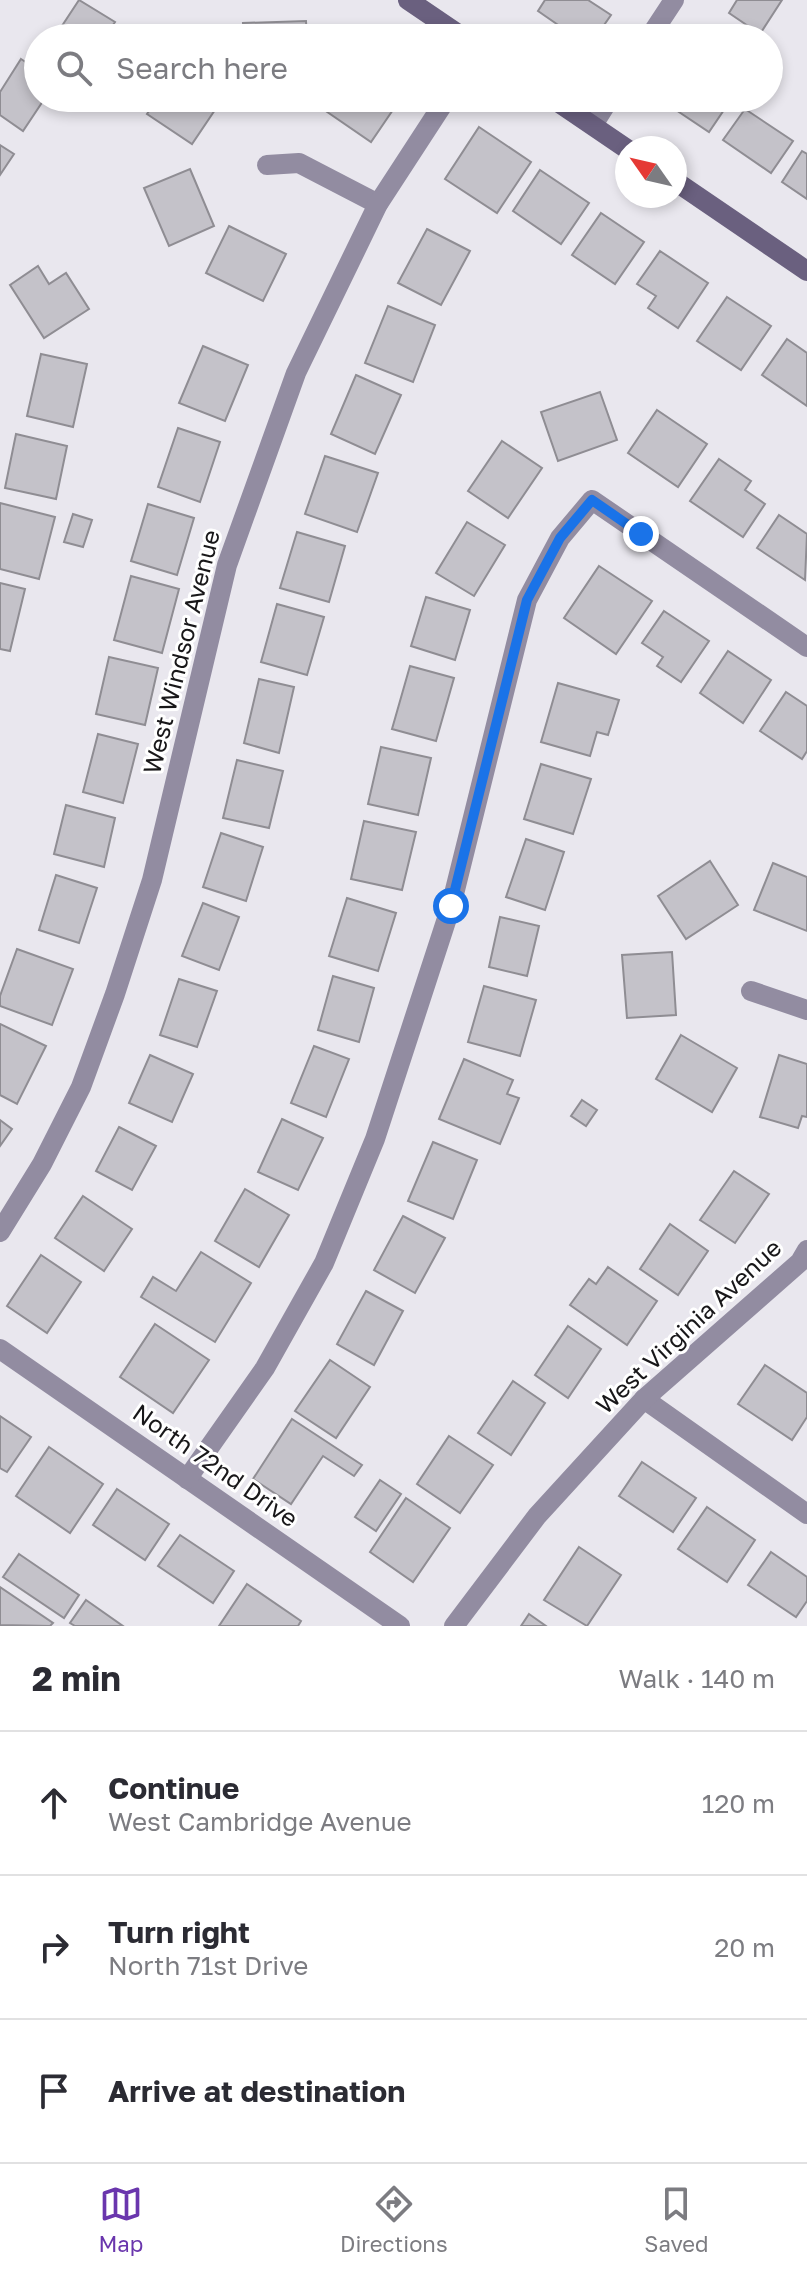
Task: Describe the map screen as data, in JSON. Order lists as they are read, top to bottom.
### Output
{
  "streets": {
    "street": ["West Windsor Avenue", "West Virginia Avenue", "North 72nd Drive"]
  },
  "north": "top left",
  "page": {
    "search": "Search here",
    "heading": ["2 min", "Walk · 140 m"],
    "list": [
      ["Continue", "West Cambridge Avenue", "120 m"],
      ["Turn right", "North 71st Drive", "20 m"],
      "Arrive at destination"
    ],
    "nav": ["Map", "Directions", "Saved"]
  }
}
